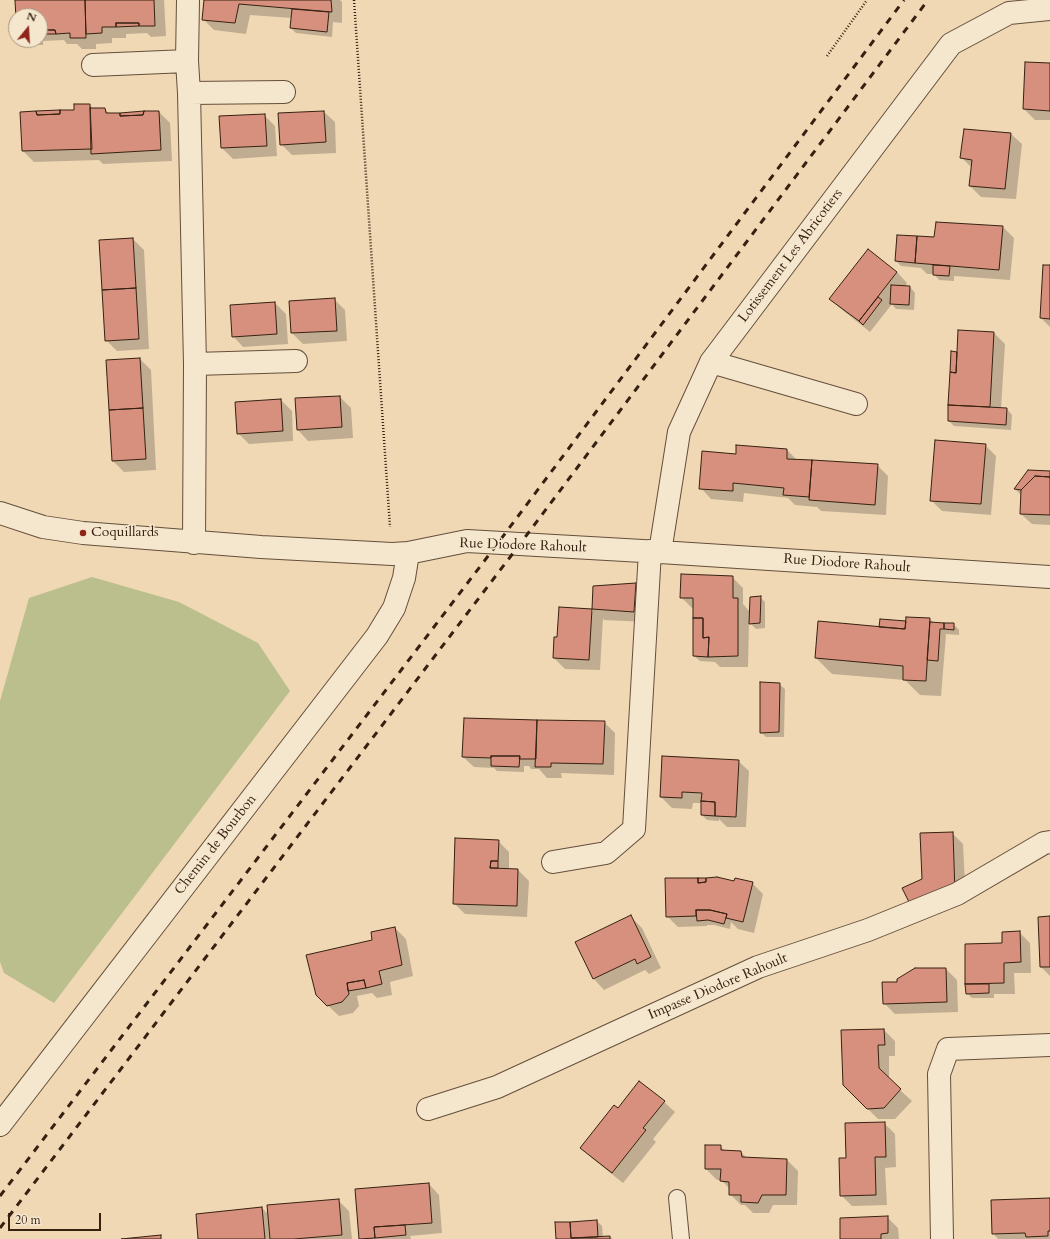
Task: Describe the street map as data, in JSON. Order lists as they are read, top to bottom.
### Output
{
  "streets": {
    "street": [
      "Lotissement Les Abricotiers",
      "Rue Diodore Rahoult",
      "Chemin de Bourbon",
      "Impasse Diodore Rahoult"
    ]
  },
  "crossings": [
    ["Lotissement Les Abricotiers", "Rue Diodore Rahoult"],
    ["Rue Diodore Rahoult", "Chemin de Bourbon"]
  ],
  "places": ["Coquillards"],
  "scale_bar": "20 m",
  "north": "top"
}
